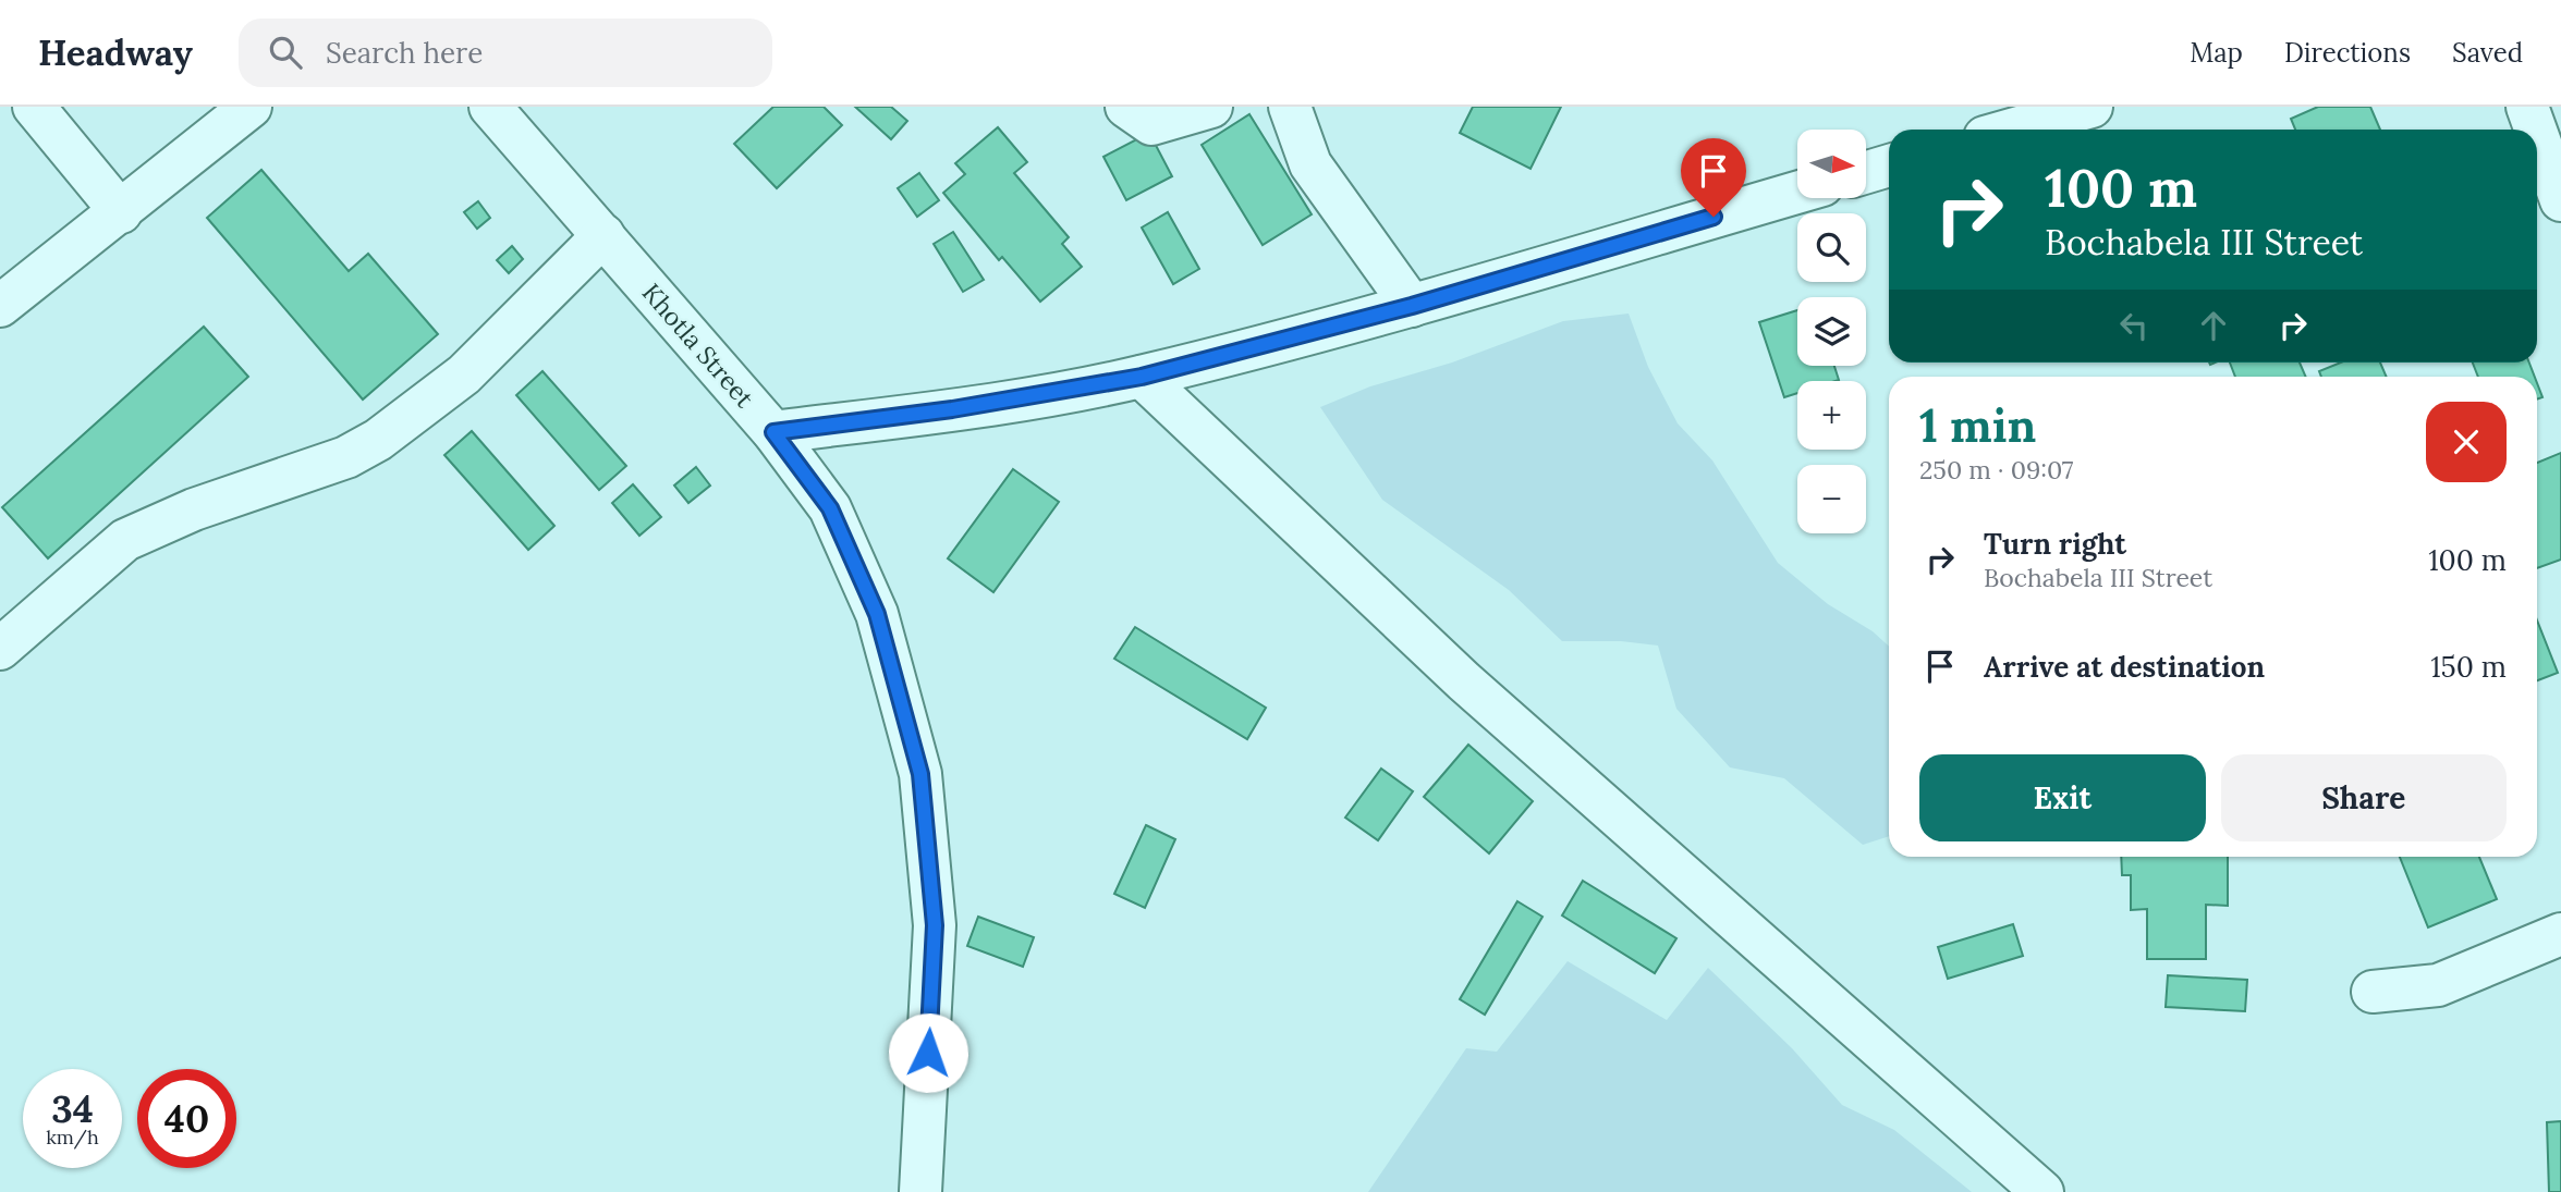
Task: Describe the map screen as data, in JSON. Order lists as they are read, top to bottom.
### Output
{
  "streets": {
    "street": ["Khotla Street"]
  },
  "north": "right",
  "page": {
    "header": "Headway",
    "search": "Search here",
    "nav": ["Map", "Directions", "Saved"],
    "map_buttons": ["+", "−"],
    "turn": ["100 m", "Bochabela III Street"],
    "heading": ["1 min", "250 m · 09:07"],
    "list": [
      {
        "name": "Turn right",
        "note": "Bochabela III Street",
        "value": "100 m"
      },
      {
        "name": "Arrive at destination",
        "value": "150 m"
      }
    ],
    "buttons": ["Exit", "Share"],
    "speed": "34 km/h",
    "limit": "40"
  }
}
